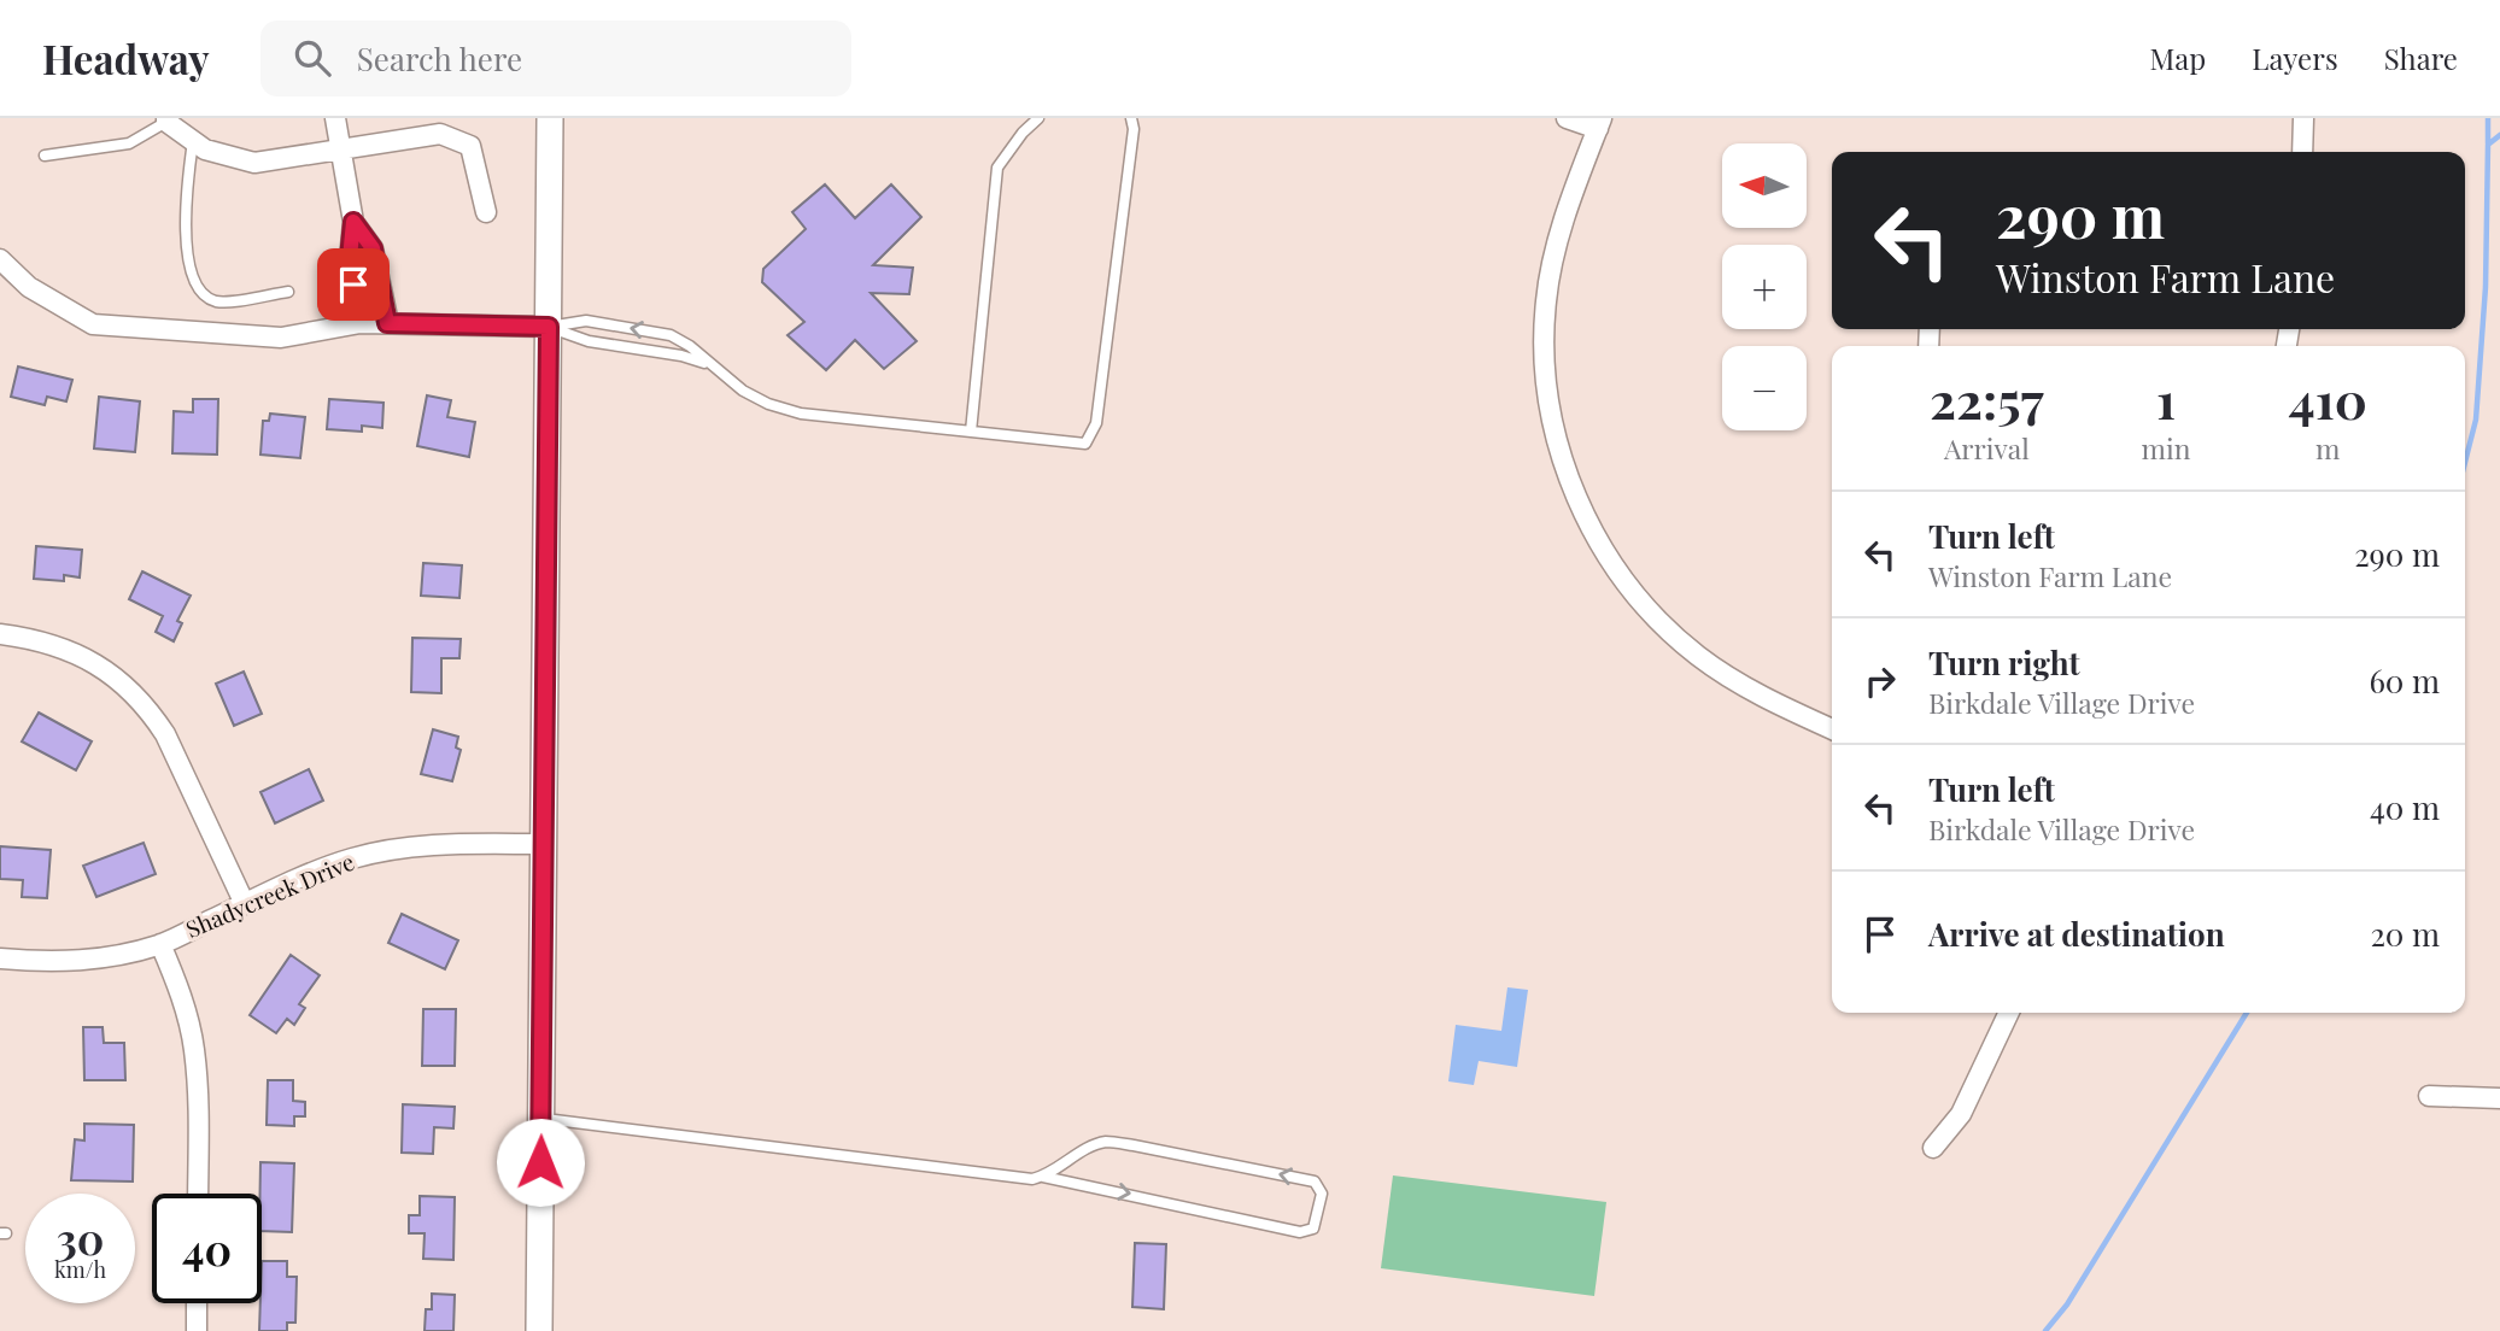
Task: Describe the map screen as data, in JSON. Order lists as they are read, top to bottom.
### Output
{
  "streets": {
    "street": ["Shadycreek Drive"]
  },
  "north": "left",
  "page": {
    "header": "Headway",
    "search": "Search here",
    "nav": ["Map", "Layers", "Share"],
    "map_buttons": ["+", "−"],
    "turn": ["290 m", "Winston Farm Lane"],
    "eta": [
      "22:57",
      "Arrival",
      "1",
      "min",
      "410",
      "m"
    ],
    "list": [
      {
        "name": "Turn left",
        "note": "Winston Farm Lane",
        "value": "290 m"
      },
      {
        "name": "Turn right",
        "note": "Birkdale Village Drive",
        "value": "60 m"
      },
      {
        "name": "Turn left",
        "note": "Birkdale Village Drive",
        "value": "40 m"
      },
      {
        "name": "Arrive at destination",
        "value": "20 m"
      }
    ],
    "speed": "30 km/h",
    "limit": "40"
  }
}
